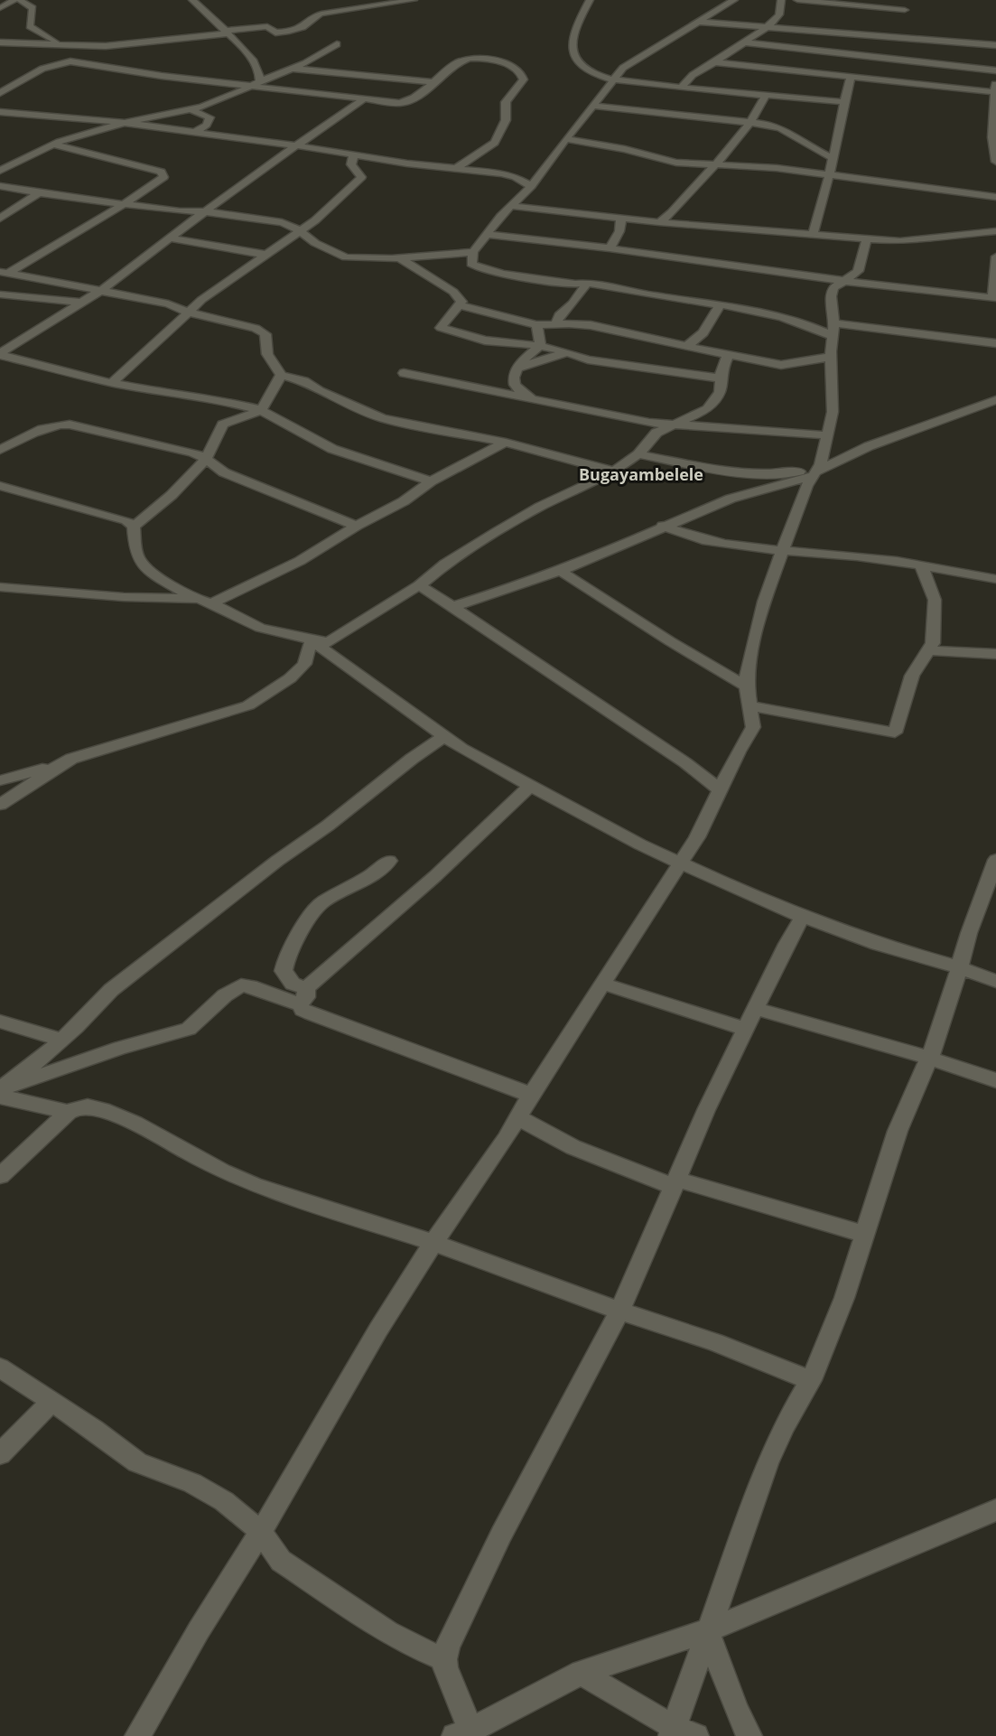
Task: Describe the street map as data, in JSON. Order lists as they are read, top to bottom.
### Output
{
  "districts": ["Bugayambelele"]
}
